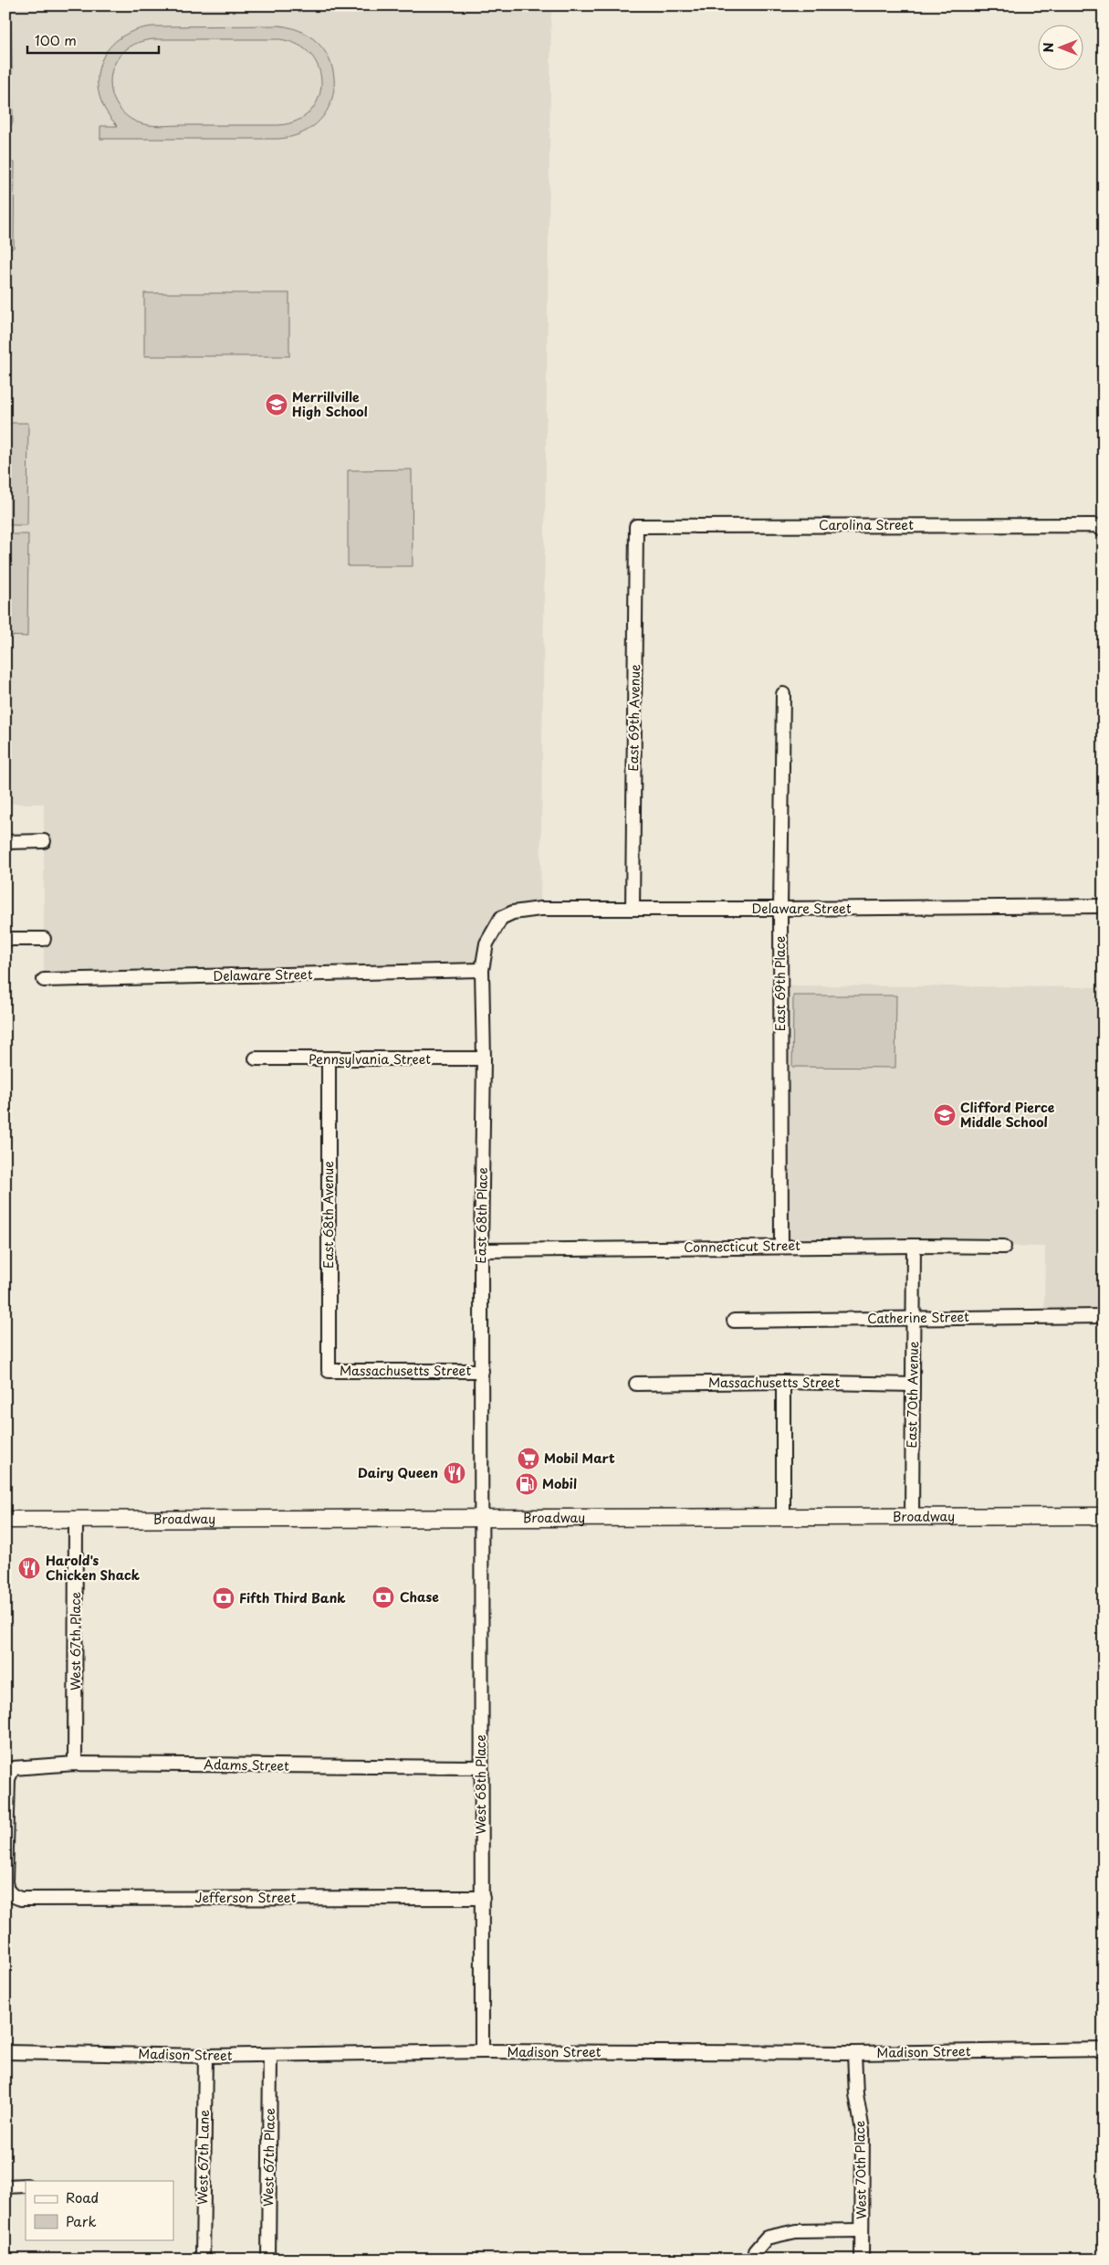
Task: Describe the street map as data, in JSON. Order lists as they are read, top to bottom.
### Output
{
  "streets": {
    "main road": ["Broadway"],
    "street": [
      "Carolina Street",
      "East 69th Avenue",
      "Delaware Street",
      "East 69th Place",
      "Pennsylvania Street",
      "East 68th Avenue",
      "East 68th Place",
      "Connecticut Street",
      "Catherine Street",
      "Massachusetts Street",
      "East 70th Avenue",
      "West 67th Place",
      "Adams Street",
      "West 68th Place",
      "Jefferson Street",
      "Madison Street",
      "West 67th Lane",
      "West 70th Place"
    ]
  },
  "crossings": [
    ["Carolina Street", "East 69th Avenue"],
    ["East 69th Avenue", "Delaware Street"],
    ["Delaware Street", "East 69th Place"],
    ["Delaware Street", "East 68th Place"],
    ["East 69th Place", "Connecticut Street"],
    ["Pennsylvania Street", "East 68th Avenue"],
    ["Pennsylvania Street", "East 68th Place"],
    ["East 68th Avenue", "Massachusetts Street"],
    ["East 68th Place", "Connecticut Street"],
    ["East 68th Place", "Massachusetts Street"],
    ["East 68th Place", "Broadway"],
    ["East 68th Place", "West 68th Place"],
    ["Connecticut Street", "East 70th Avenue"],
    ["Catherine Street", "East 70th Avenue"],
    ["Massachusetts Street", "East 70th Avenue"],
    ["East 70th Avenue", "Broadway"],
    ["Broadway", "West 67th Place"],
    ["Broadway", "West 68th Place"],
    ["West 67th Place", "Adams Street"],
    ["West 67th Place", "Madison Street"],
    ["Adams Street", "West 68th Place"],
    ["Adams Street", "Jefferson Street"],
    ["West 68th Place", "Jefferson Street"],
    ["West 68th Place", "Madison Street"],
    ["Madison Street", "West 67th Lane"],
    ["Madison Street", "West 70th Place"]
  ],
  "places": {
    "school or university": ["Merrillville High School", "Clifford Pierce Middle School"],
    "supermarket": ["Mobil Mart"],
    "restaurant": ["Dairy Queen", "Harold's Chicken Shack"],
    "fuel station": ["Mobil"],
    "bank": ["Chase", "Fifth Third Bank"]
  },
  "legend": ["Road", "Park"],
  "scale_bar": "100 m",
  "north": "left"
}
